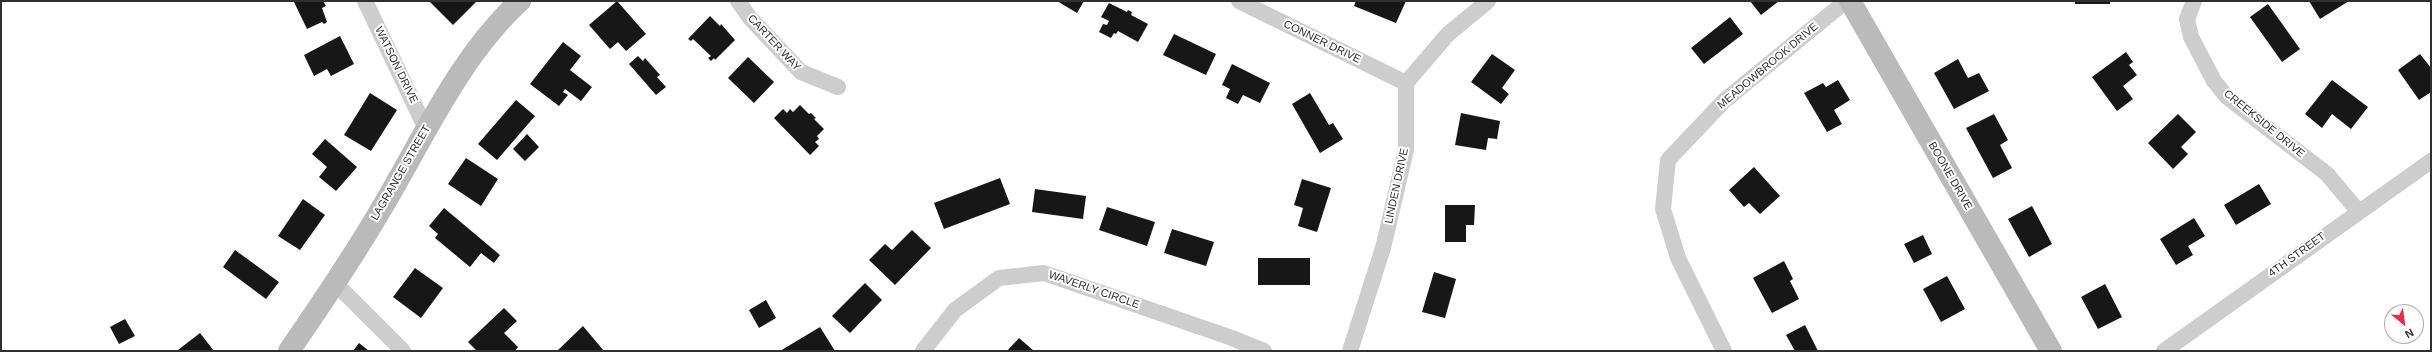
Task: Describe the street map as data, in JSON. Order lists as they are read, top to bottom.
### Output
{
  "streets": {
    "street": [
      "CONNER DRIVE",
      "CARTER WAY",
      "WATSON DRIVE",
      "MEADOWBROOK DRIVE",
      "CREEKSIDE DRIVE",
      "LAGRANGE STREET",
      "BOONE DRIVE",
      "LINDEN DRIVE",
      "4TH STREET",
      "WAVERLY CIRCLE"
    ]
  },
  "crossings": [
    ["CONNER DRIVE", "LINDEN DRIVE"],
    ["WATSON DRIVE", "LAGRANGE STREET"],
    ["CREEKSIDE DRIVE", "4TH STREET"]
  ],
  "north": "bottom right"
}
